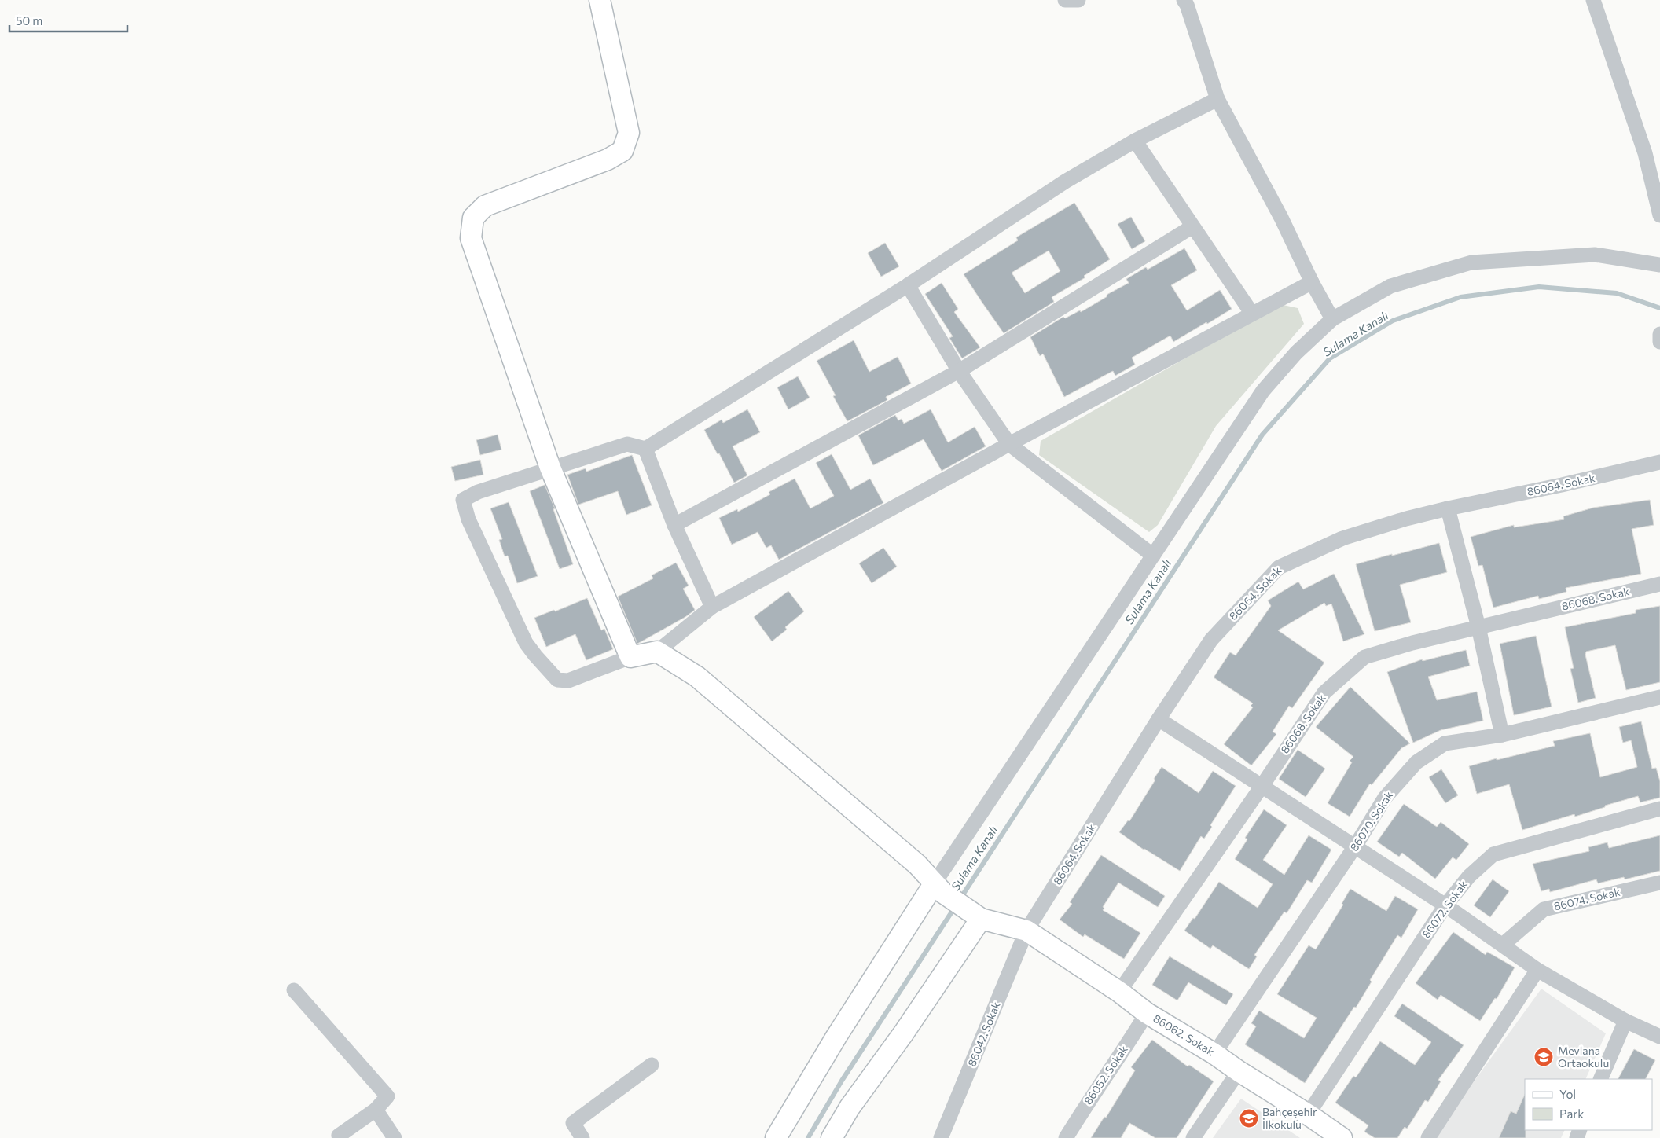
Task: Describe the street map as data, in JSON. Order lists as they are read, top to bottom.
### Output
{
  "streets": {
    "main road": ["86062. Sokak"],
    "street": [
      "86064. Sokak",
      "86068. Sokak",
      "86070. Sokak",
      "86074. Sokak",
      "86072. Sokak",
      "86042. Sokak",
      "86052. Sokak"
    ]
  },
  "crossings": [
    ["86064. Sokak", "86042. Sokak"],
    ["86064. Sokak", "86062. Sokak"],
    ["86068. Sokak", "86062. Sokak"],
    ["86070. Sokak", "86062. Sokak"],
    ["86072. Sokak", "86062. Sokak"],
    ["86042. Sokak", "86062. Sokak"],
    ["86062. Sokak", "86052. Sokak"]
  ],
  "water": ["Sulama Kanalı"],
  "places": {
    "school or university": ["Mevlana Ortaokulu", "Bahçeşehir İlkokulu"]
  },
  "legend": ["Yol", "Park"],
  "scale_bar": "50 m"
}
